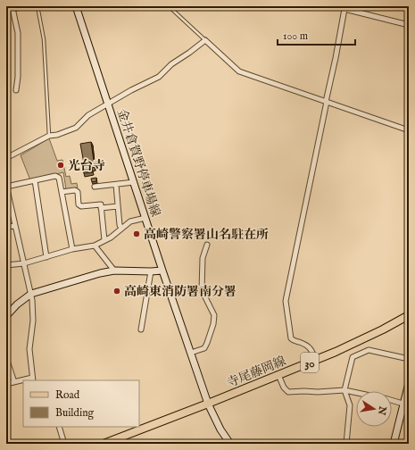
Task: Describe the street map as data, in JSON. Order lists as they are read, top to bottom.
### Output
{
  "streets": {
    "main road": ["金井倉賀野停車場線", "30", "寺尾藤岡線"]
  },
  "crossings": [
    ["金井倉賀野停車場線", "30"],
    ["金井倉賀野停車場線", "寺尾藤岡線"],
    ["30", "寺尾藤岡線"]
  ],
  "places": ["光台寺", "高崎警察署山名駐在所", "高崎東消防署南分署"],
  "legend": ["Road", "Building"],
  "scale_bar": "100 m",
  "north": "right"
}
